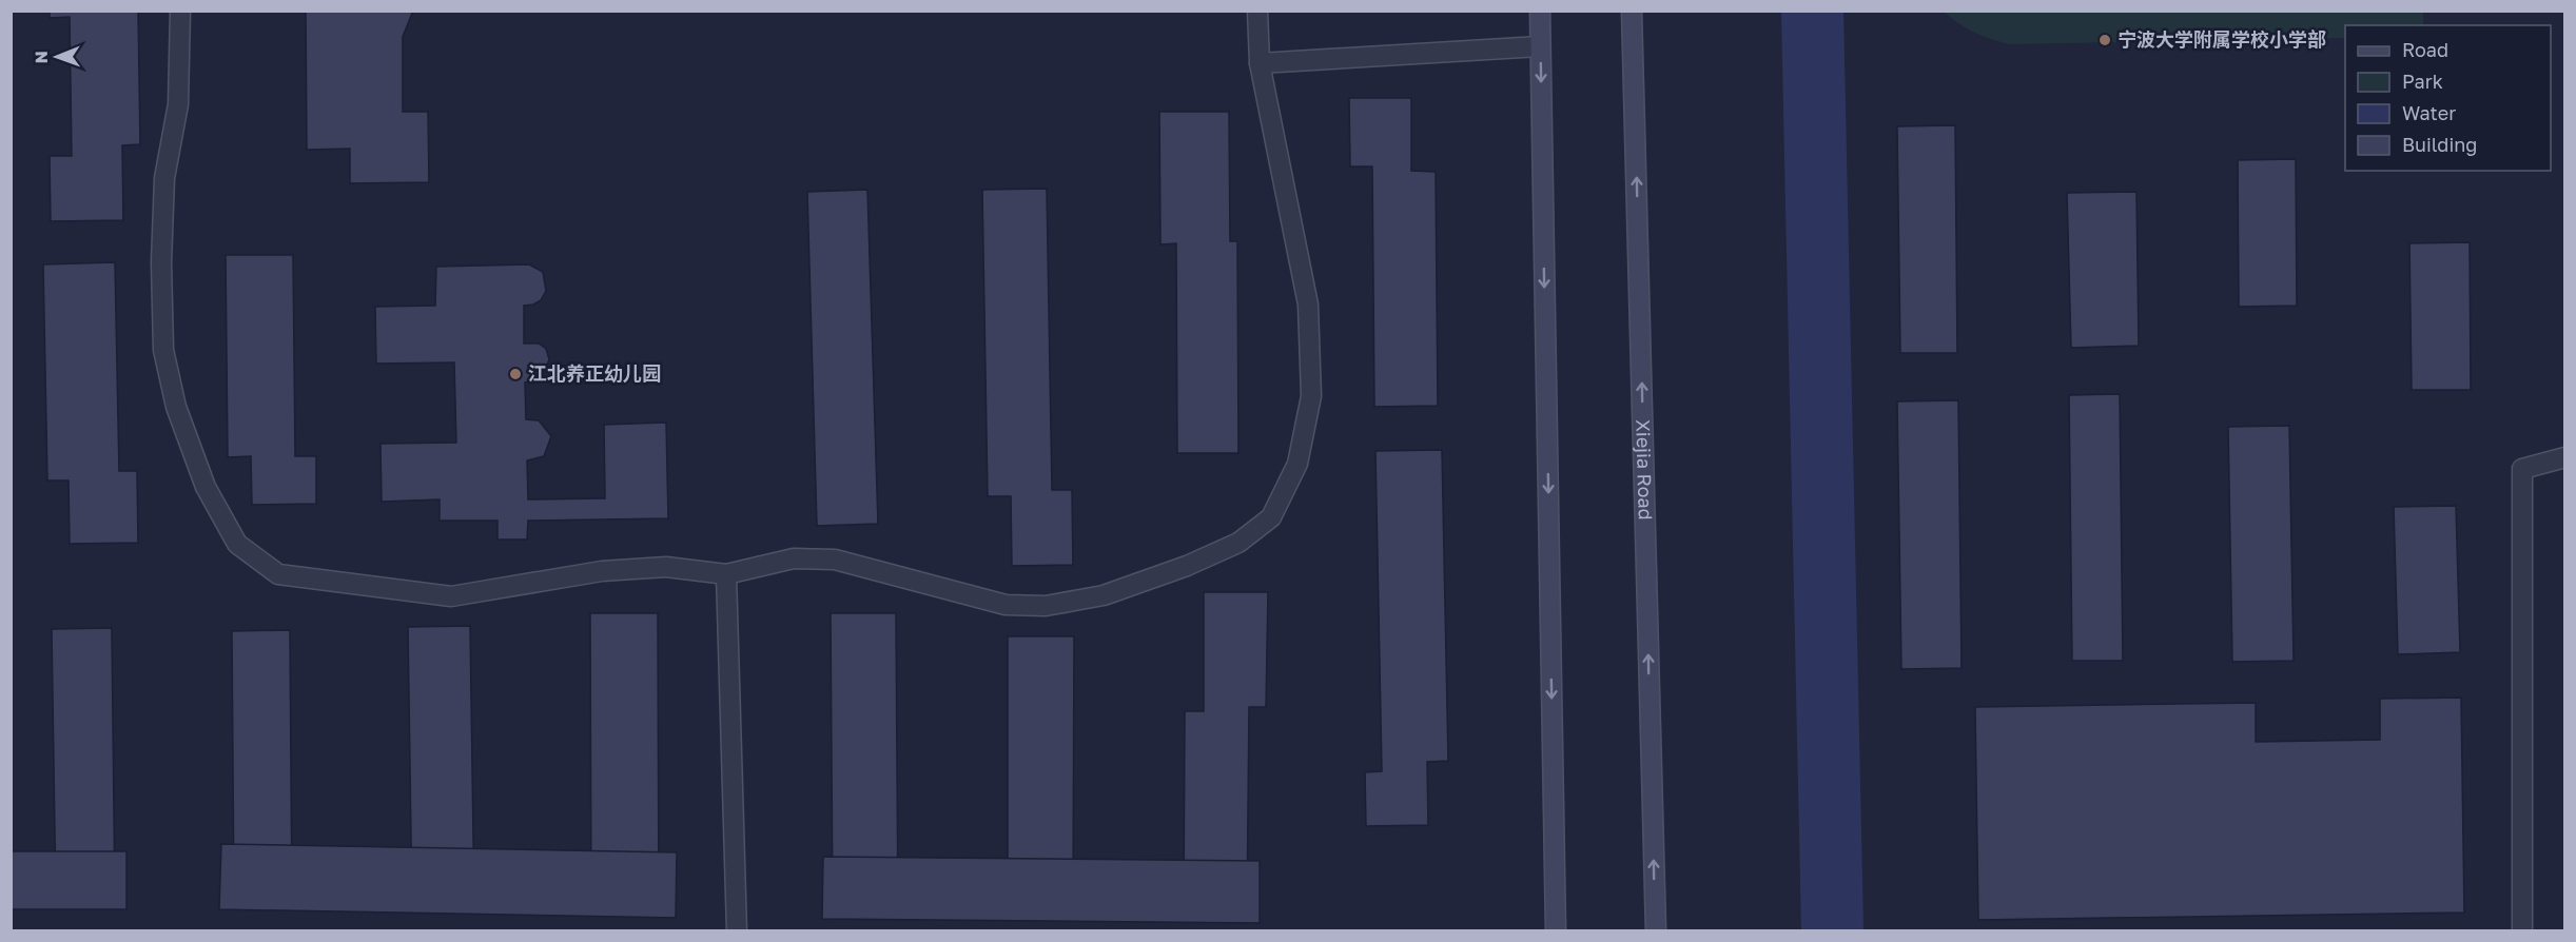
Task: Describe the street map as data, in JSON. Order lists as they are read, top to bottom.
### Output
{
  "streets": {
    "main road": ["Xiejia Road"]
  },
  "places": ["宁波大学附属学校小学部", "江北养正幼儿园"],
  "legend": [
    "Road",
    "Park",
    "Water",
    "Building"
  ],
  "north": "left"
}
